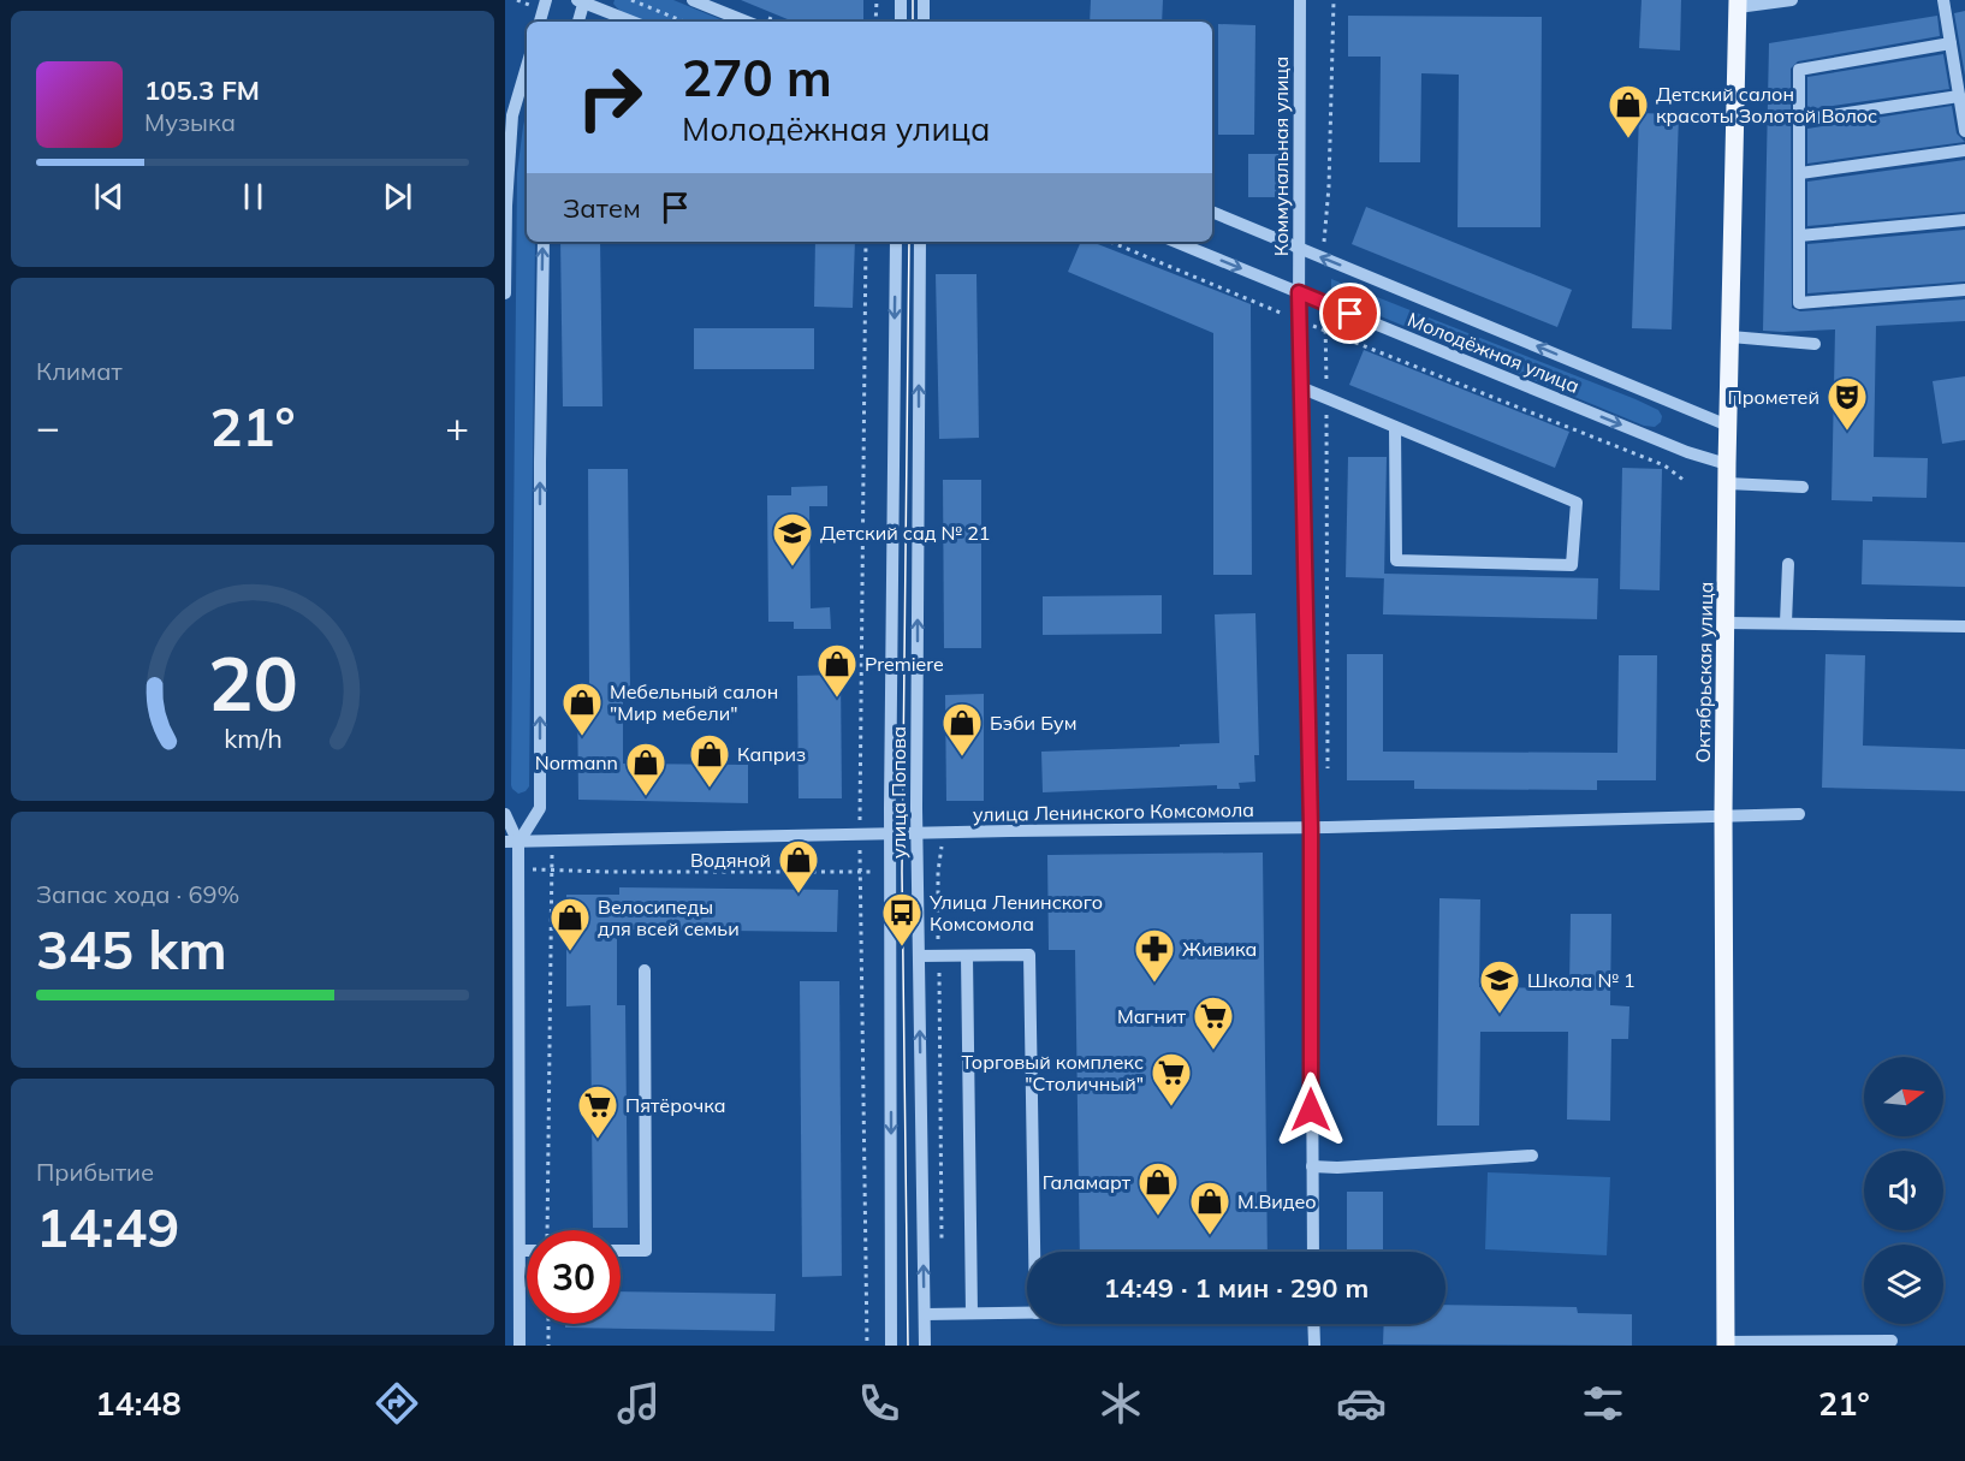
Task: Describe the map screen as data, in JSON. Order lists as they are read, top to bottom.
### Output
{
  "streets": {
    "main road": ["Октябрьская улица"],
    "street": [
      "Коммунальная улица",
      "Молодёжная улица",
      "улица Попова",
      "улица Ленинского Комсомола"
    ]
  },
  "crossings": [
    ["Коммунальная улица", "Молодёжная улица"],
    ["Коммунальная улица", "улица Ленинского Комсомола"],
    ["Молодёжная улица", "Октябрьская улица"],
    ["Октябрьская улица", "улица Ленинского Комсомола"],
    ["улица Попова", "улица Ленинского Комсомола"]
  ],
  "places": {
    "shop": [
      "Детский салон красоты Золотой Волос",
      "Premiere",
      "Мебельный салон \"Мир мебели\"",
      "Бэби Бум",
      "Каприз",
      "Normann",
      "Водяной",
      "Велосипеды для всей семьи",
      "Галамарт",
      "М.Видео"
    ],
    "theatre": ["Прометей"],
    "school or university": ["Детский сад № 21", "Школа № 1"],
    "bus stop": ["Улица Ленинского Комсомола"],
    "pharmacy": ["Живика"],
    "supermarket": ["Магнит", "Торговый комплекс \"Столичный\"", "Пятёрочка"]
  },
  "north": "right",
  "page": {
    "turn": ["270 m", "Молодёжная улица"],
    "song": ["105.3 FM", "Музыка"],
    "then": "Затем",
    "tile": [
      "Климат",
      ["Запас хода · 69%", "345 km"],
      ["Прибытие", "14:49"]
    ],
    "heat": ["−", "21°", "+"],
    "limit": "30",
    "trip": "14:49 · 1 мин · 290 m",
    "tabs": ["14:48", "21°"],
    "gauge": ["20", "km/h"]
  }
}
